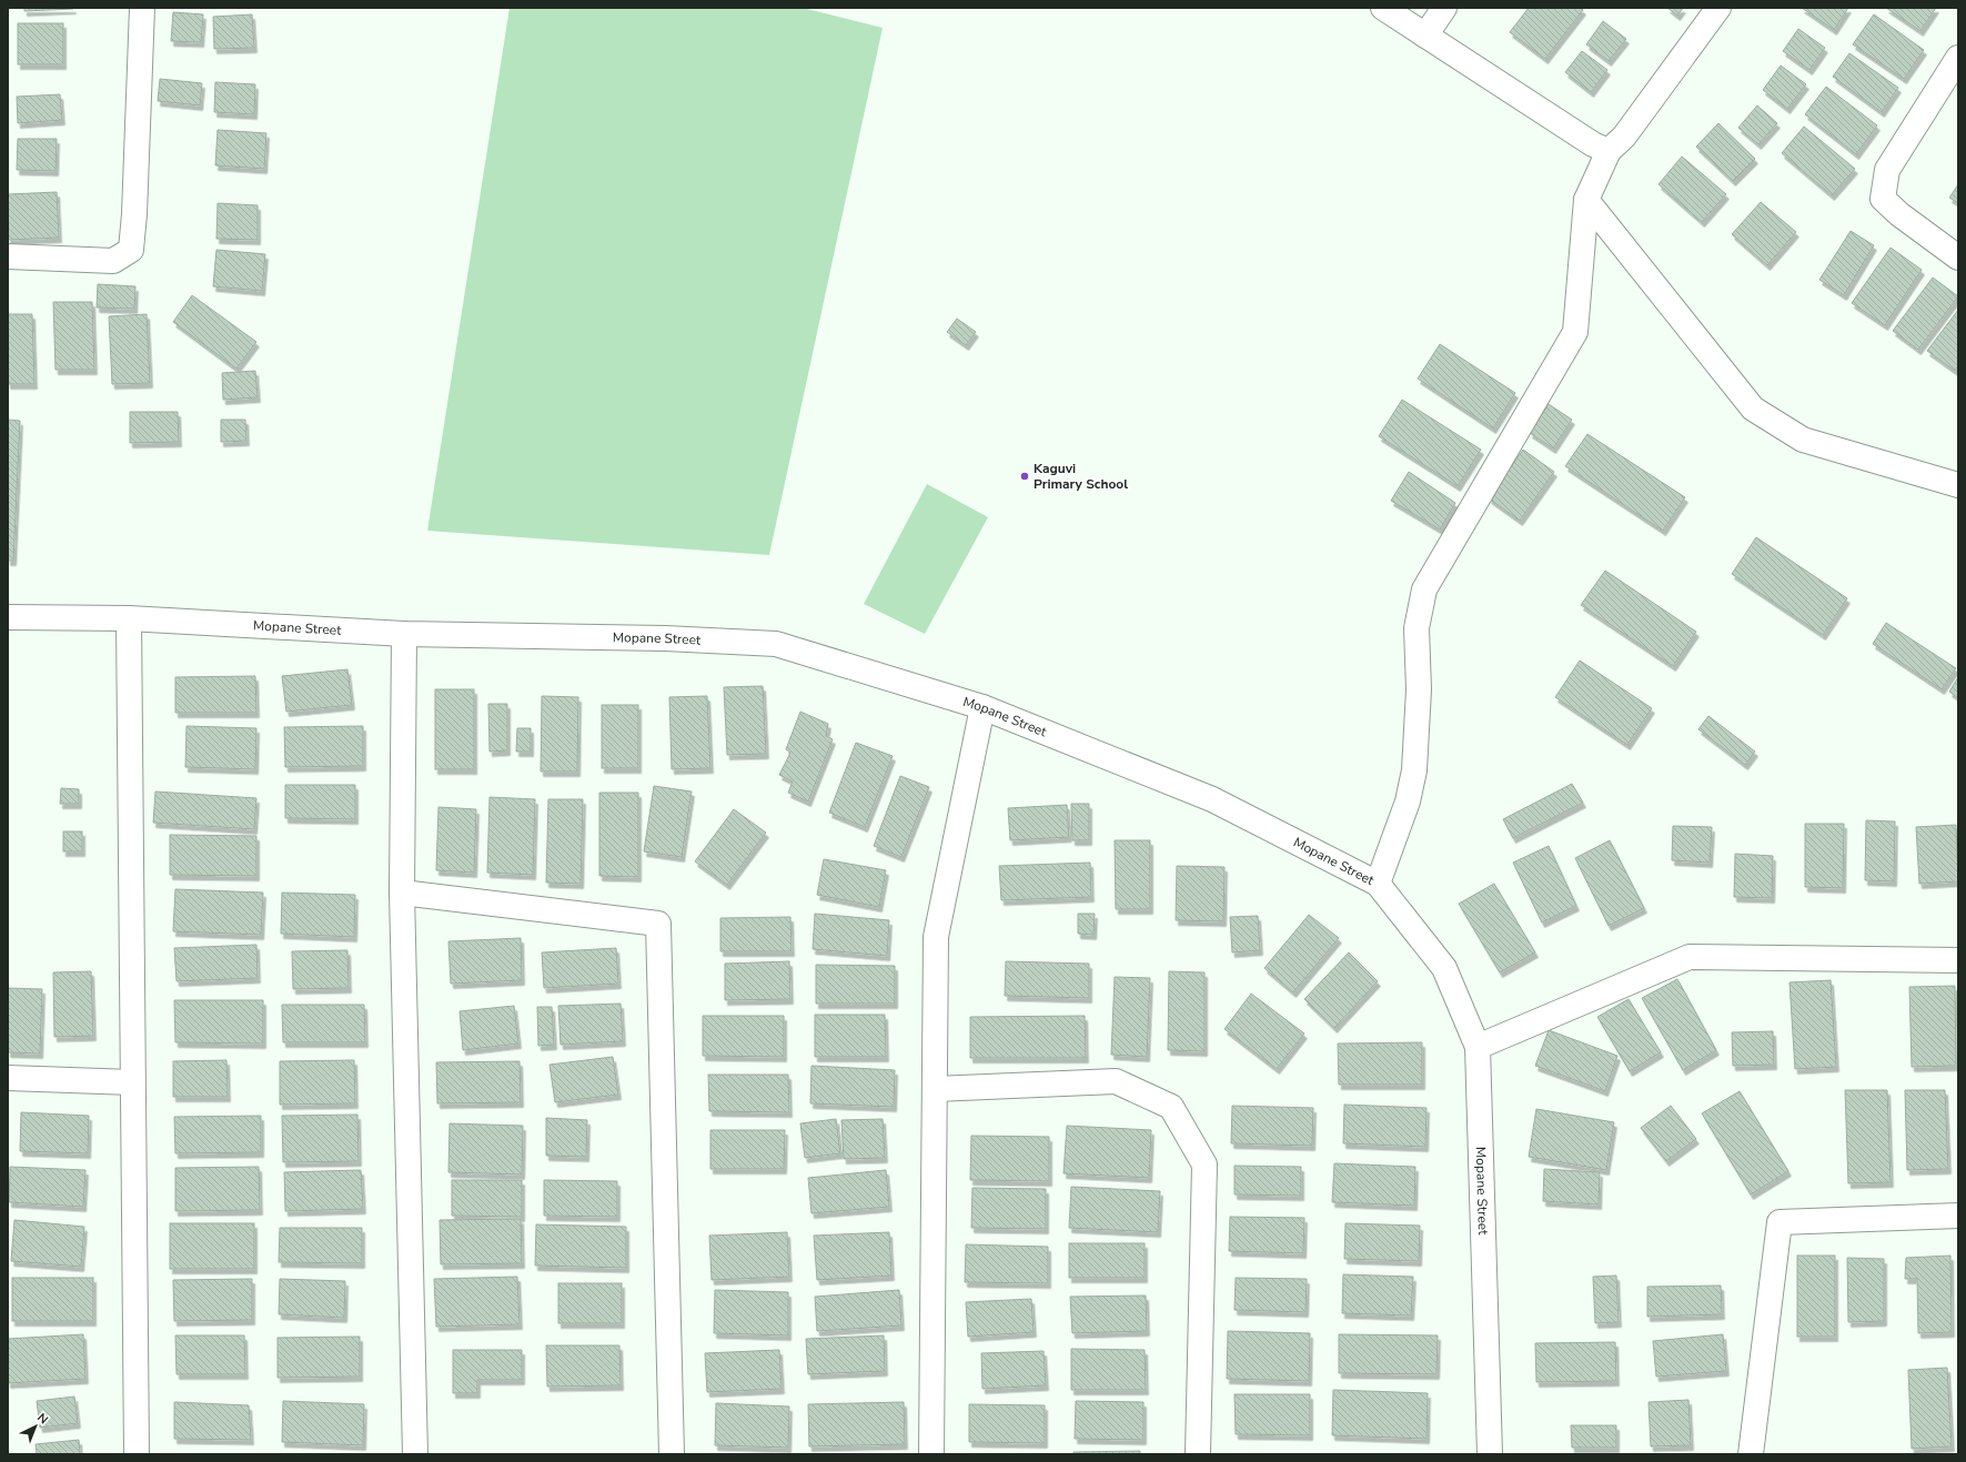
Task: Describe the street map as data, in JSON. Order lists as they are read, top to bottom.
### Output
{
  "streets": {
    "street": ["Mopane Street"]
  },
  "places": ["Kaguvi Primary School"],
  "north": "top right"
}
